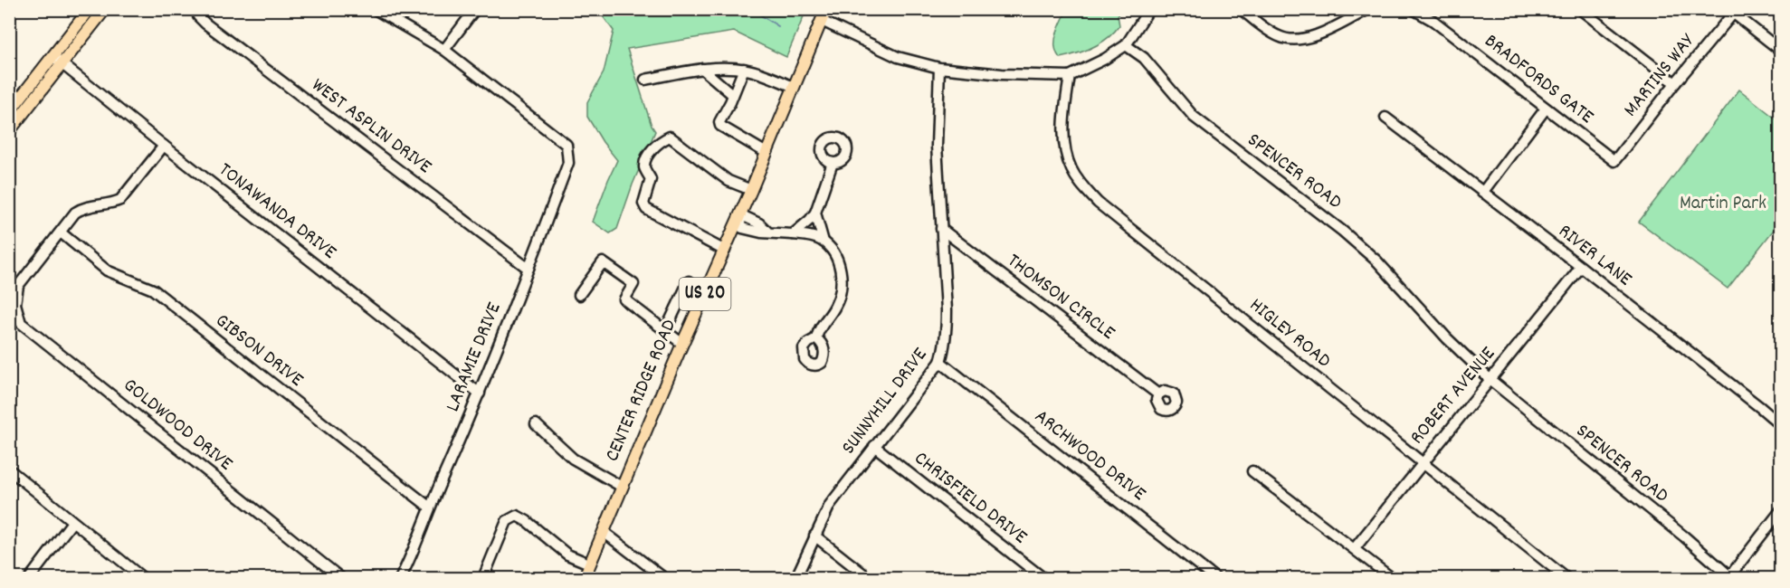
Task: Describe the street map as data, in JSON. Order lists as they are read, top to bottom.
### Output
{
  "streets": {
    "main road": ["US 20", "CENTER RIDGE ROAD"],
    "street": [
      "MARTINS WAY",
      "BRADFORDS GATE",
      "WEST ASPLIN DRIVE",
      "SPENCER ROAD",
      "TONAWANDA DRIVE",
      "RIVER LANE",
      "THOMSON CIRCLE",
      "HIGLEY ROAD",
      "GIBSON DRIVE",
      "LARAMIE DRIVE",
      "ROBERT AVENUE",
      "SUNNYHILL DRIVE",
      "GOLDWOOD DRIVE",
      "ARCHWOOD DRIVE",
      "CHRISFIELD DRIVE"
    ]
  },
  "crossings": [
    ["MARTINS WAY", "BRADFORDS GATE"],
    ["WEST ASPLIN DRIVE", "LARAMIE DRIVE"],
    ["SPENCER ROAD", "ROBERT AVENUE"],
    ["TONAWANDA DRIVE", "LARAMIE DRIVE"],
    ["RIVER LANE", "ROBERT AVENUE"],
    ["THOMSON CIRCLE", "SUNNYHILL DRIVE"],
    ["HIGLEY ROAD", "ROBERT AVENUE"],
    ["GIBSON DRIVE", "LARAMIE DRIVE"],
    ["GIBSON DRIVE", "GOLDWOOD DRIVE"],
    ["SUNNYHILL DRIVE", "ARCHWOOD DRIVE"],
    ["SUNNYHILL DRIVE", "CHRISFIELD DRIVE"]
  ],
  "parks": ["Martin Park"]
}
